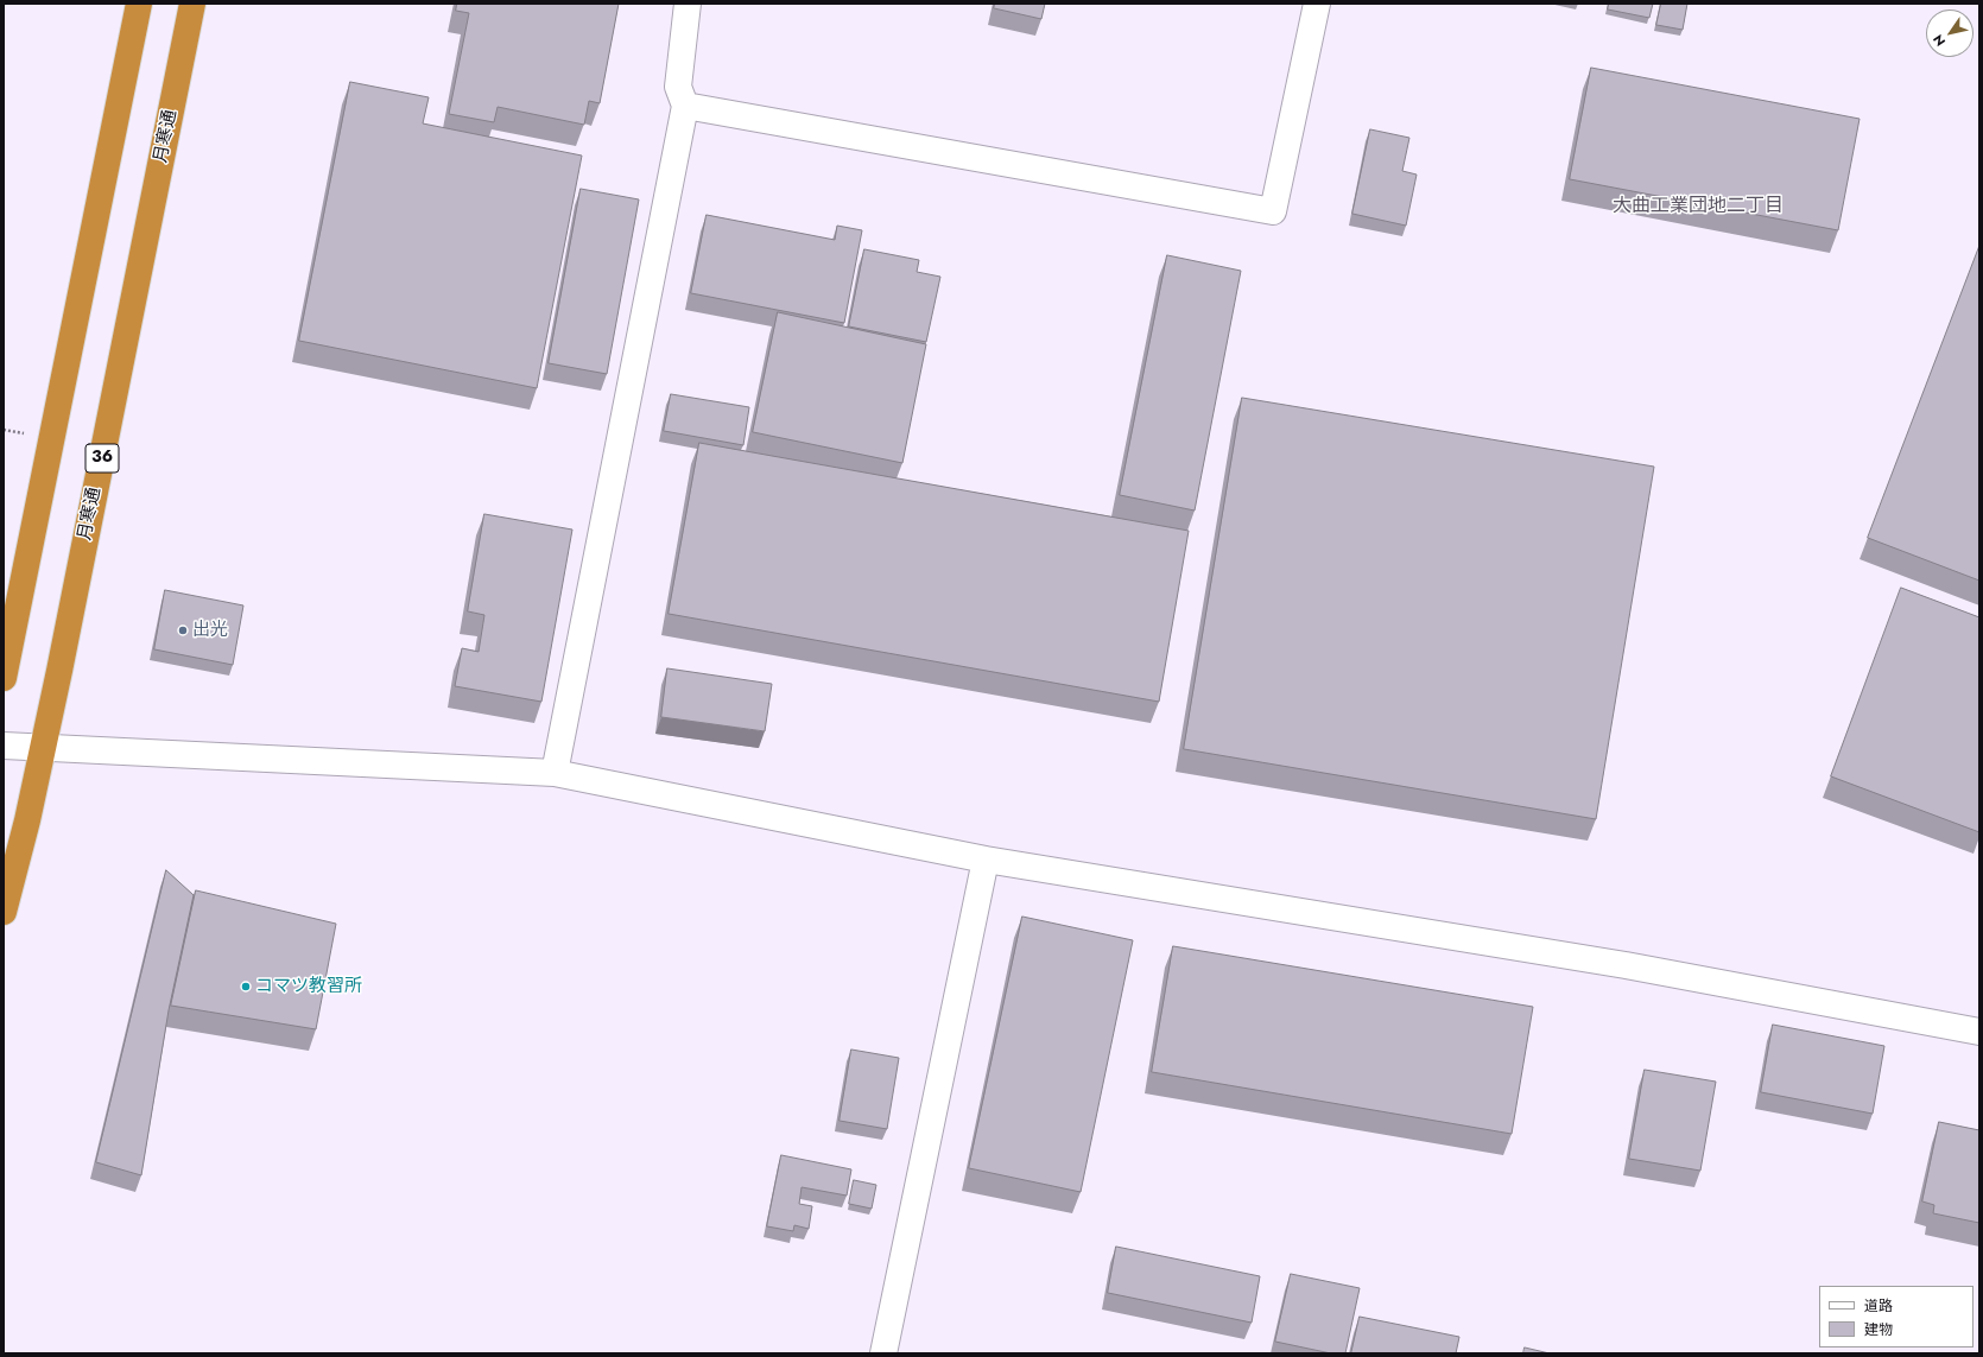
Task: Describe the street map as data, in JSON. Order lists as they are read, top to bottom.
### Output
{
  "streets": {
    "highway": ["月寒通", "36"]
  },
  "districts": ["大曲工業団地二丁目"],
  "places": ["出光", "コマツ教習所"],
  "legend": ["道路", "建物"],
  "north": "bottom left"
}
